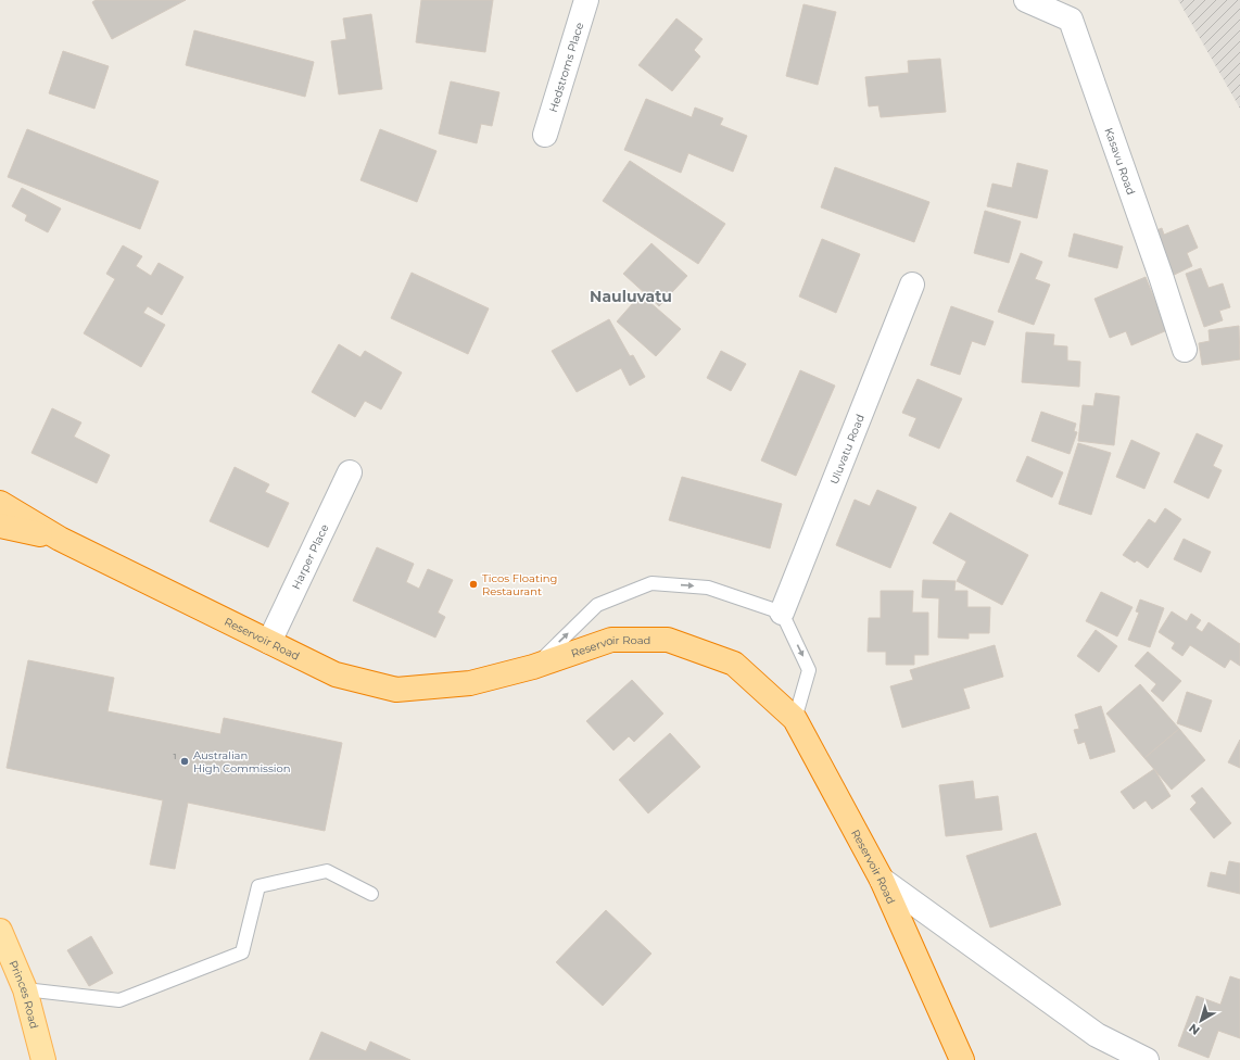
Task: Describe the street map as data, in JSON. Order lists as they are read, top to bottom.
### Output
{
  "streets": {
    "highway": ["Reservoir Road"],
    "main road": ["Princes Road"],
    "street": [
      "Hedstroms Place",
      "Kasavu Road",
      "Uluvatu Road",
      "Harper Place"
    ]
  },
  "crossings": [
    ["Harper Place", "Reservoir Road"]
  ],
  "districts": ["Nauluvatu"],
  "places": ["Ticos Floating Restaurant", "Australian High Commission"],
  "house_numbers": ["1"],
  "north": "bottom left"
}
